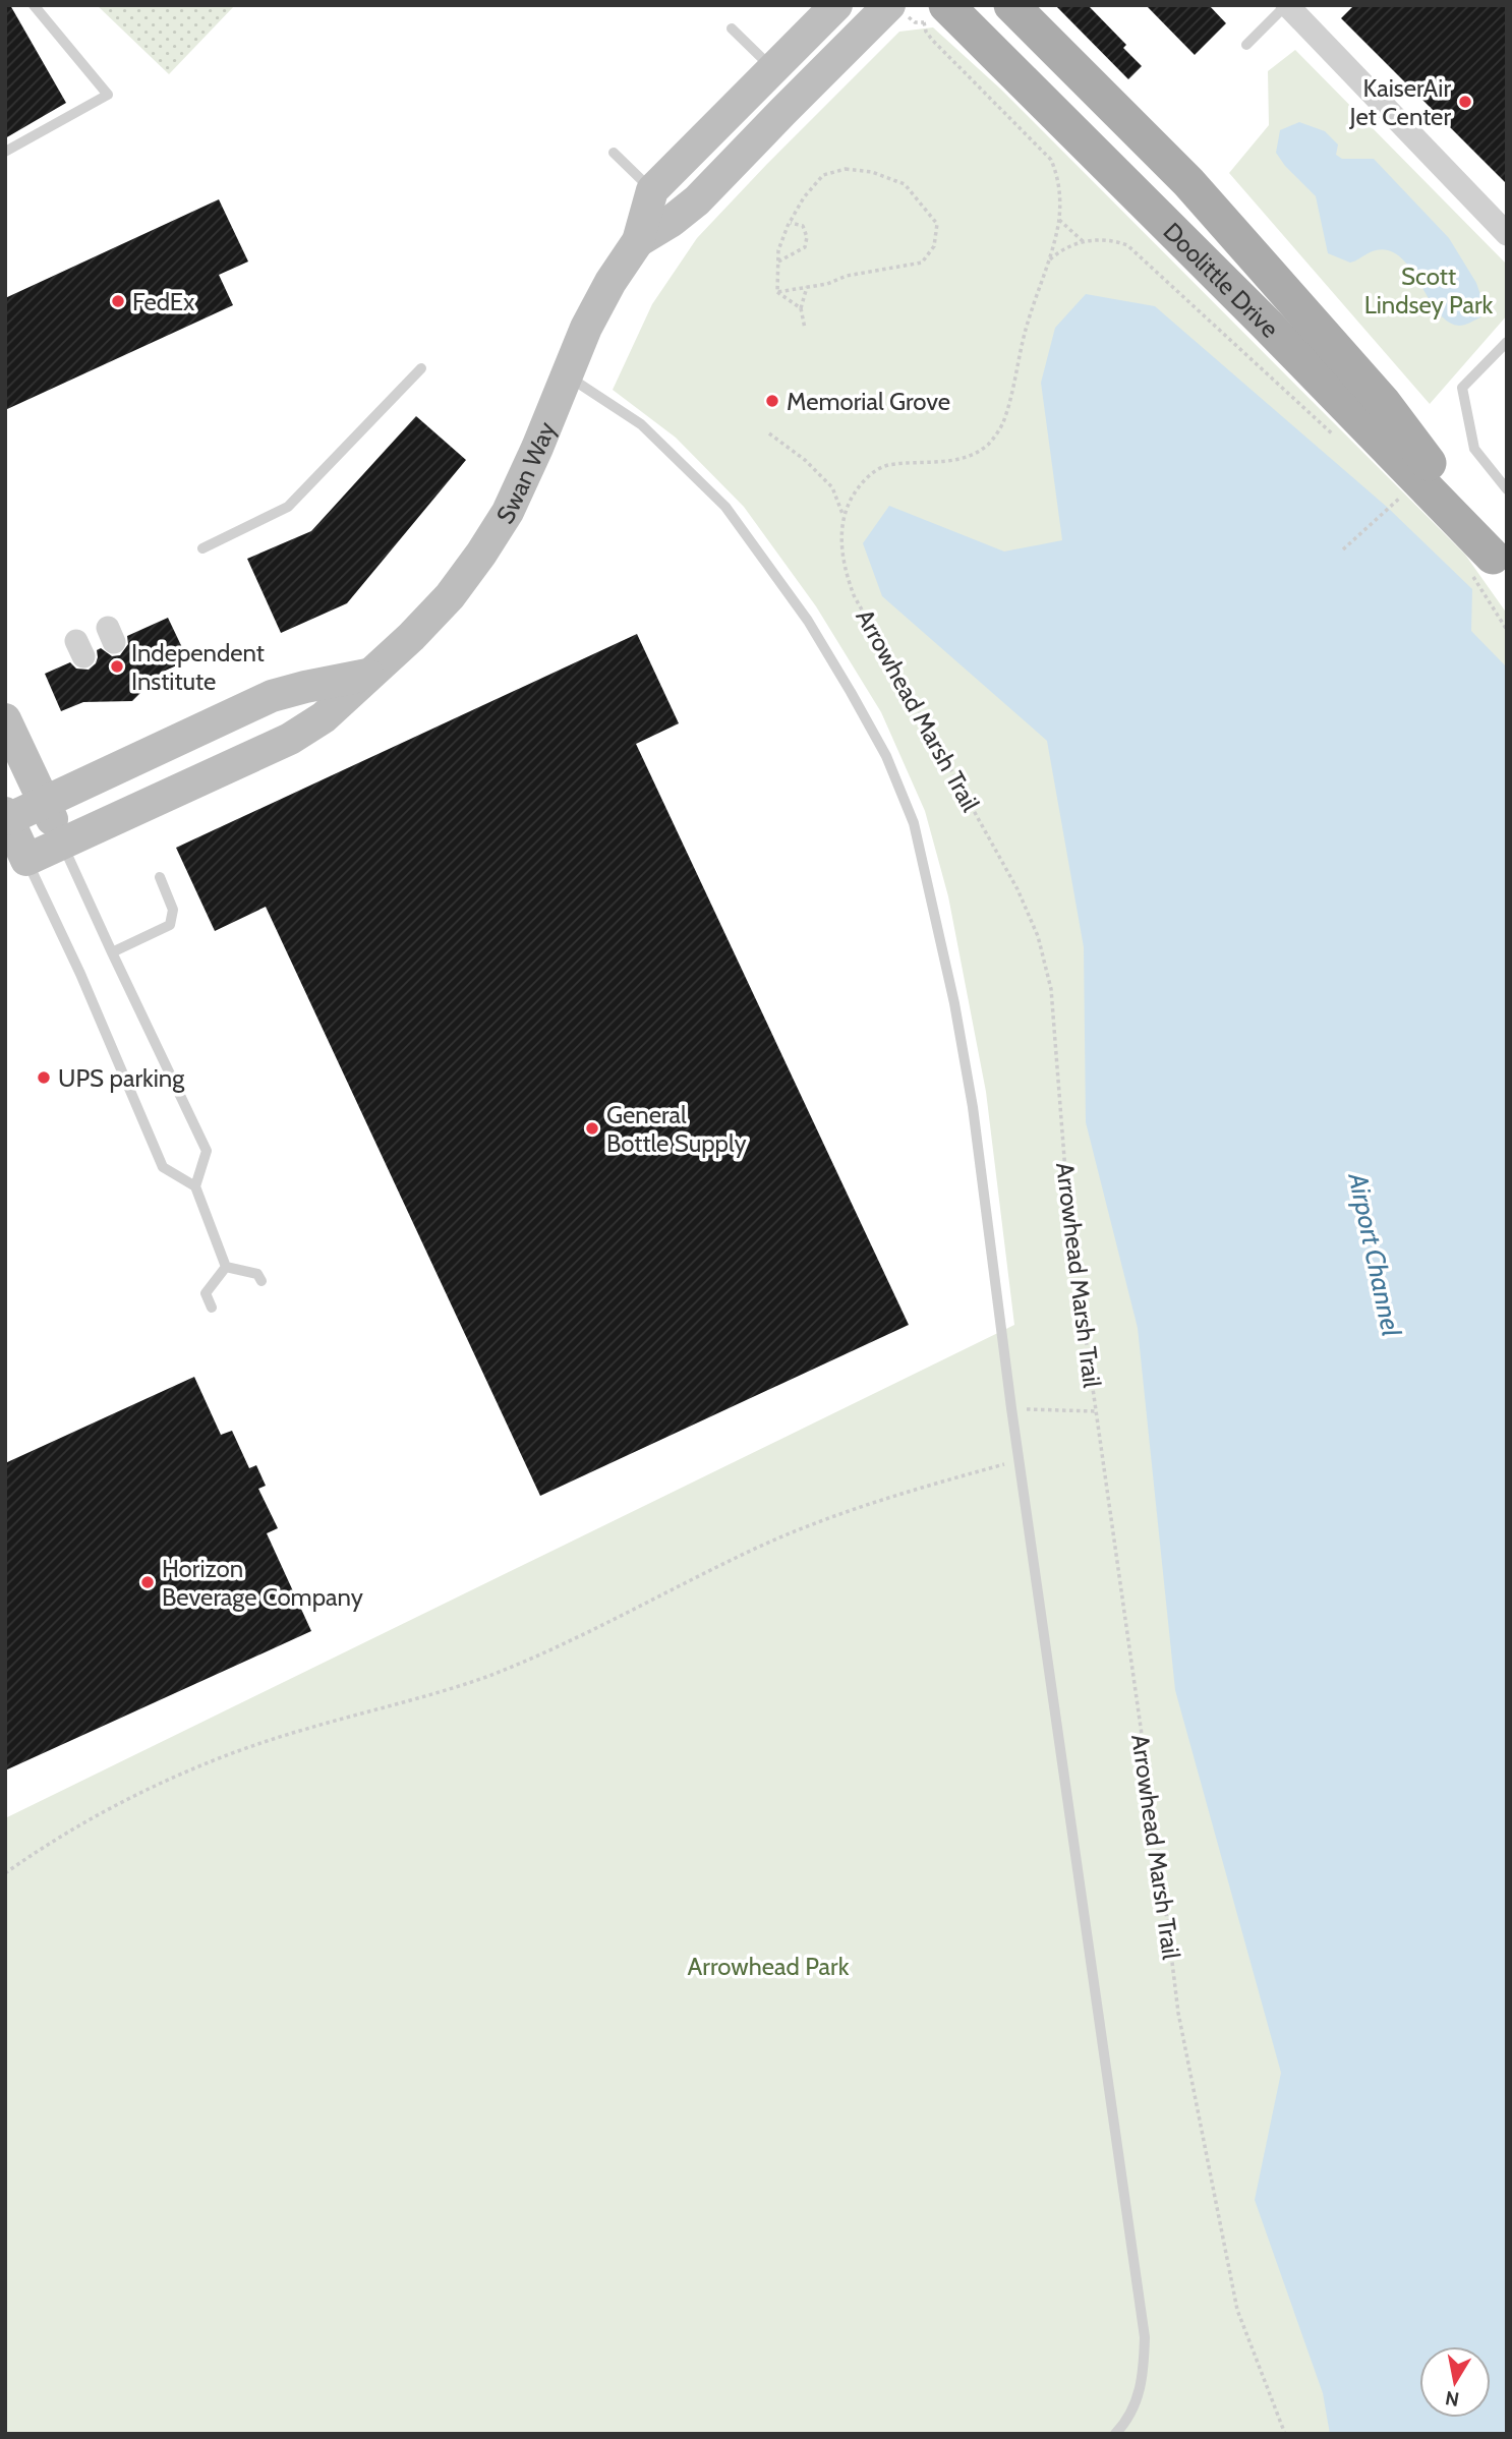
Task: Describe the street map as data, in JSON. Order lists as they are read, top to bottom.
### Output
{
  "streets": {
    "main road": ["Doolittle Drive", "Swan Way"],
    "path": ["Arrowhead Marsh Trail"]
  },
  "water": ["Airport Channel"],
  "parks": ["Scott Lindsey Park", "Arrowhead Park"],
  "places": [
    "KaiserAir Jet Center",
    "FedEx",
    "Memorial Grove",
    "Independent Institute",
    "UPS parking",
    "General Bottle Supply",
    "Horizon Beverage Company"
  ],
  "north": "bottom"
}
